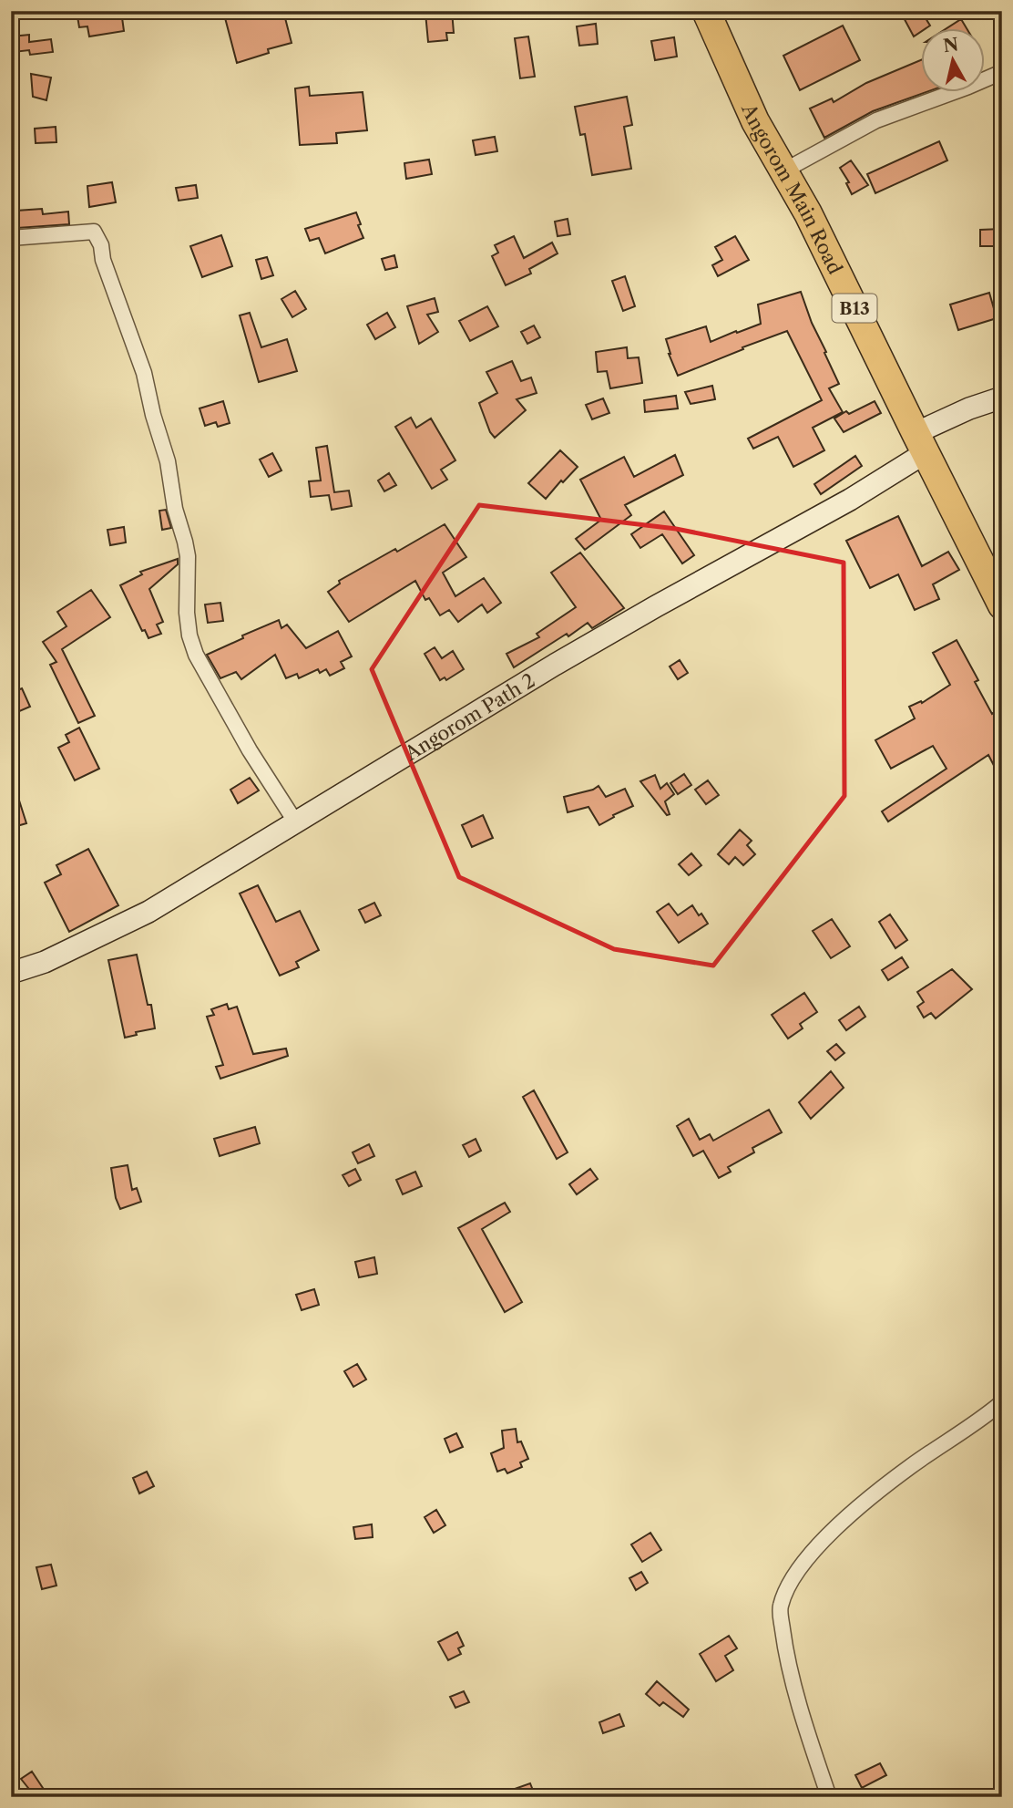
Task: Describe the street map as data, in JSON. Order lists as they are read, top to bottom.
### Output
{
  "streets": {
    "highway": ["Angorom Main Road", "B13"],
    "street": ["Angorom Path 2"]
  },
  "crossings": [
    ["Angorom Main Road", "Angorom Path 2"]
  ],
  "north": "top"
}
